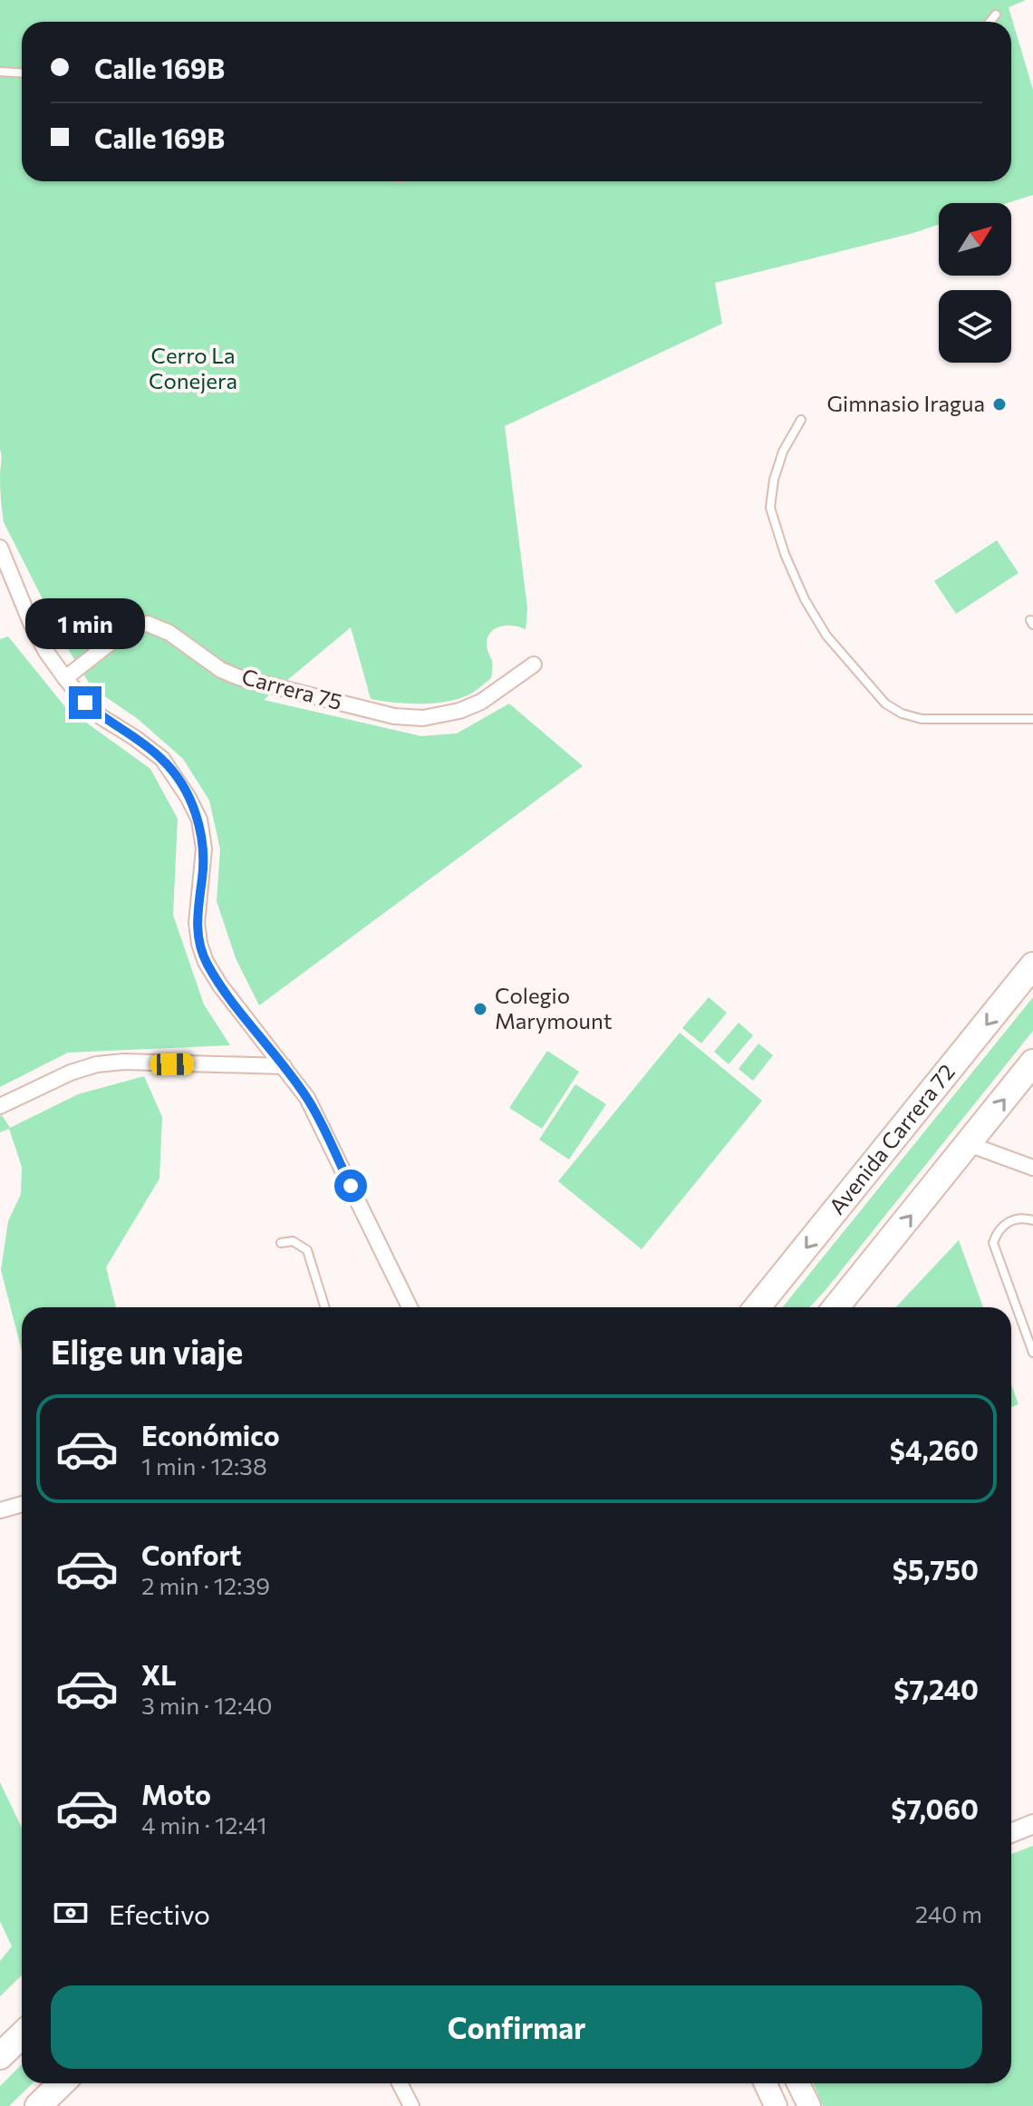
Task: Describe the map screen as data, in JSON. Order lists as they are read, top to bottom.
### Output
{
  "streets": {
    "highway": ["Avenida Carrera 72"],
    "street": ["Carrera 75"]
  },
  "parks": ["Cerro La Conejera"],
  "places": ["Gimnasio Iragua", "Colegio Marymount"],
  "north": "top right",
  "page": {
    "banner": ["Calle 169B", "Calle 169B"],
    "bubble": "1 min",
    "heading": "Elige un viaje",
    "list": [
      {
        "name": "Económico",
        "note": "1 min · 12:38",
        "value": "$4,260"
      },
      {
        "name": "Confort",
        "note": "2 min · 12:39",
        "value": "$5,750"
      },
      {
        "name": "XL",
        "note": "3 min · 12:40",
        "value": "$7,240"
      },
      {
        "name": "Moto",
        "note": "4 min · 12:41",
        "value": "$7,060"
      }
    ],
    "pay": ["Efectivo", "240 m"],
    "buttons": "Confirmar"
  }
}
